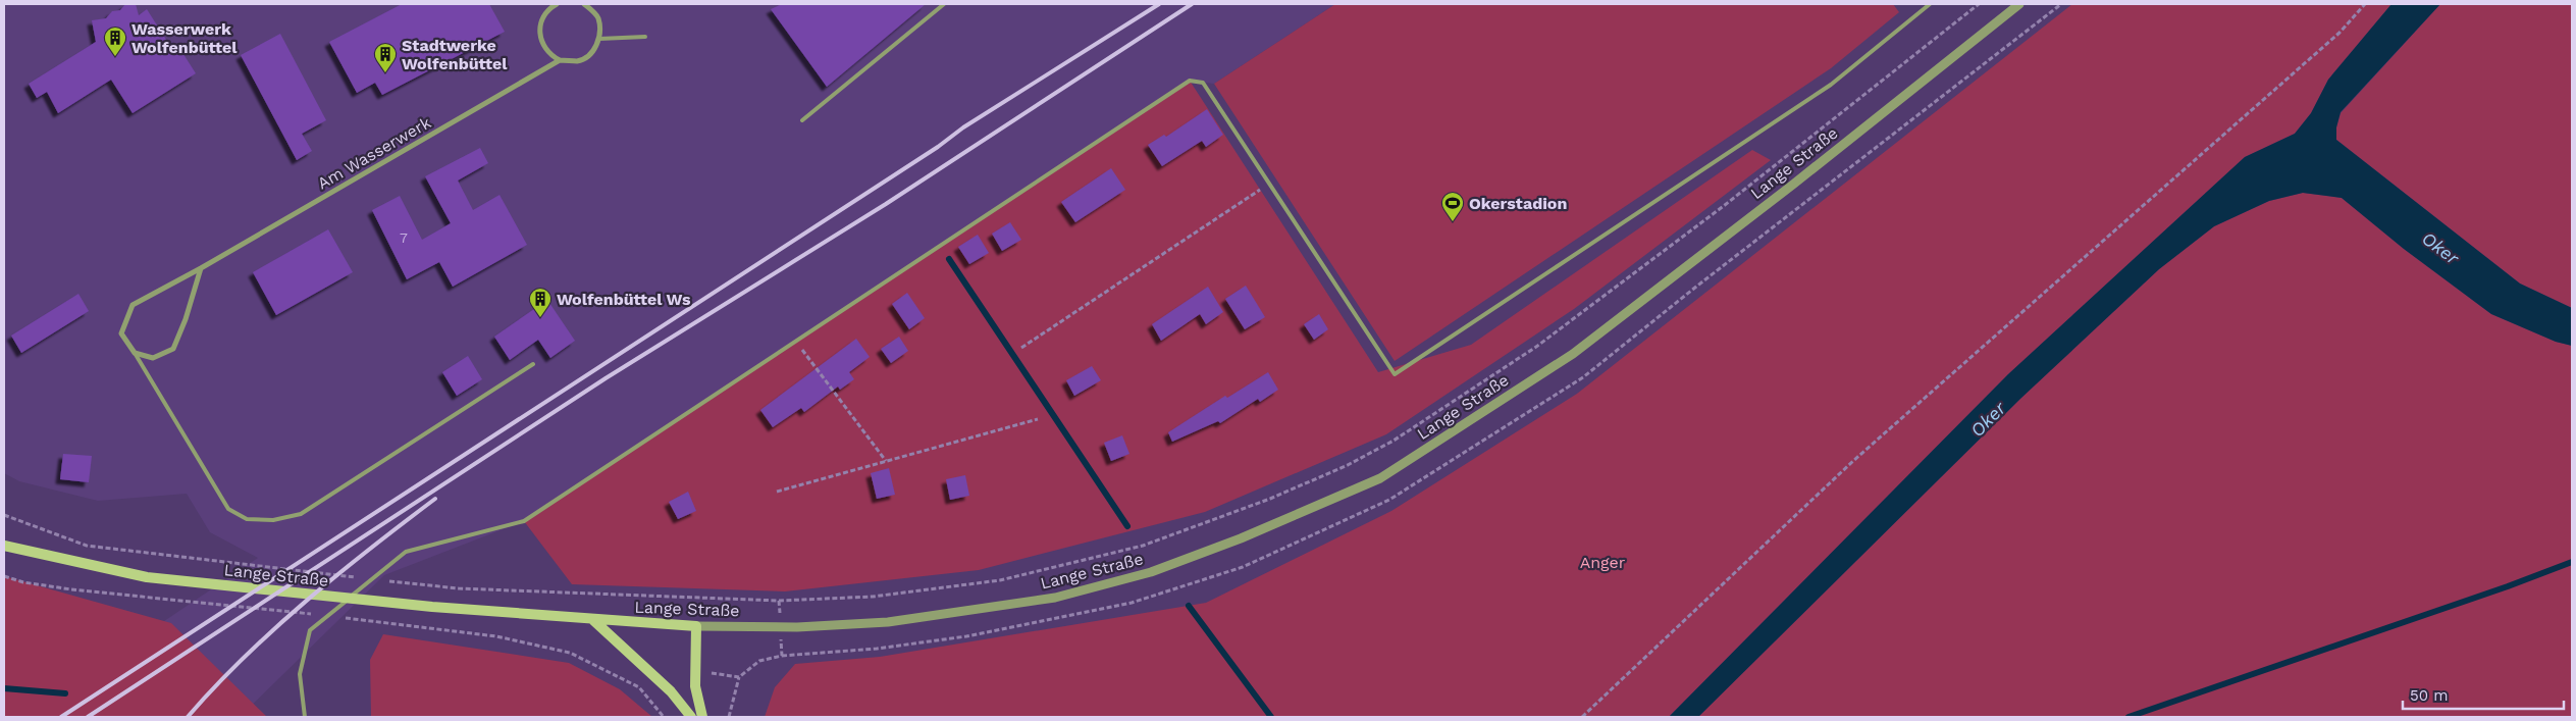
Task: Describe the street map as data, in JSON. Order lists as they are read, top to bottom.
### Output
{
  "streets": {
    "main road": ["Lange Straße"],
    "street": ["Am Wasserwerk"]
  },
  "water": ["Oker"],
  "parks": ["Anger"],
  "places": {
    "building": ["Wasserwerk Wolfenbüttel", "Stadtwerke Wolfenbüttel", "Wolfenbüttel Ws"],
    "sports": ["Okerstadion"]
  },
  "house_numbers": ["7"],
  "scale_bar": "50 m"
}
